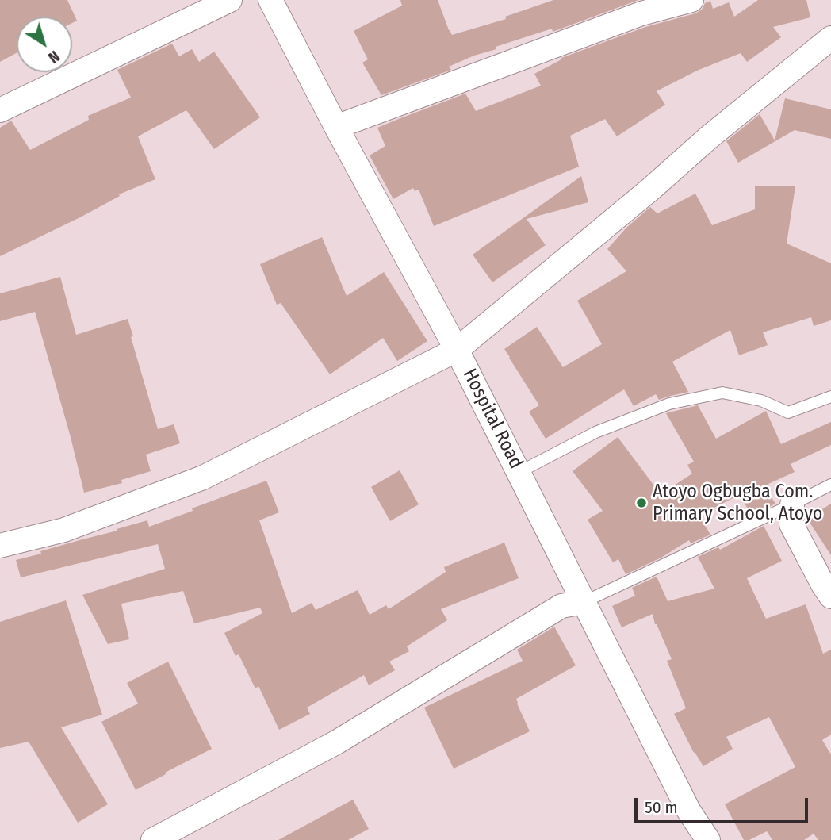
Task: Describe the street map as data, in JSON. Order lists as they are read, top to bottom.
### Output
{
  "streets": {
    "street": ["Hospital Road"]
  },
  "places": ["Atoyo Ogbugba Com. Primary School, Atoyo"],
  "scale_bar": "50 m",
  "north": "bottom right"
}
